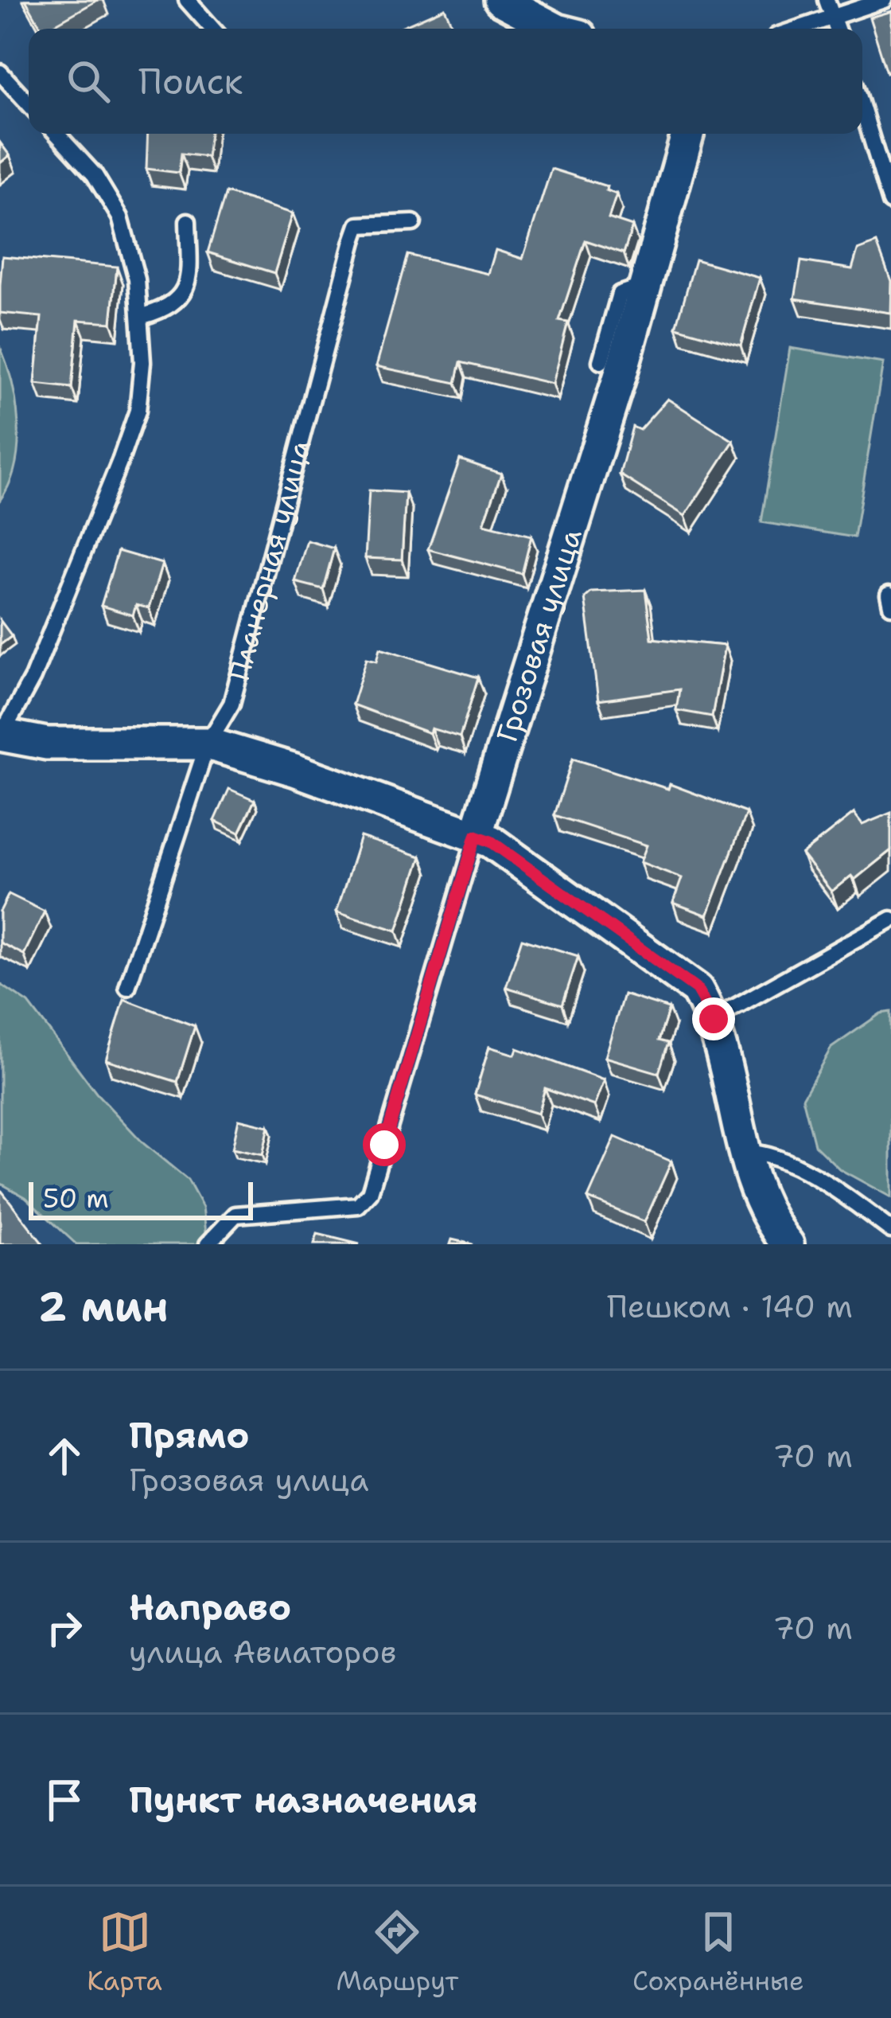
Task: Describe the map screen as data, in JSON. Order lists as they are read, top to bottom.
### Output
{
  "streets": {
    "street": ["Грозовая улица"],
    "lane": ["Планерная улица"]
  },
  "scale_bar": "50 m",
  "page": {
    "search": "Поиск",
    "scale": "50 m",
    "heading": ["2 мин", "Пешком · 140 m"],
    "list": [
      ["Прямо", "Грозовая улица", "70 m"],
      ["Направо", "улица Авиаторов", "70 m"],
      "Пункт назначения"
    ],
    "nav": ["Карта", "Маршрут", "Сохранённые"]
  }
}
